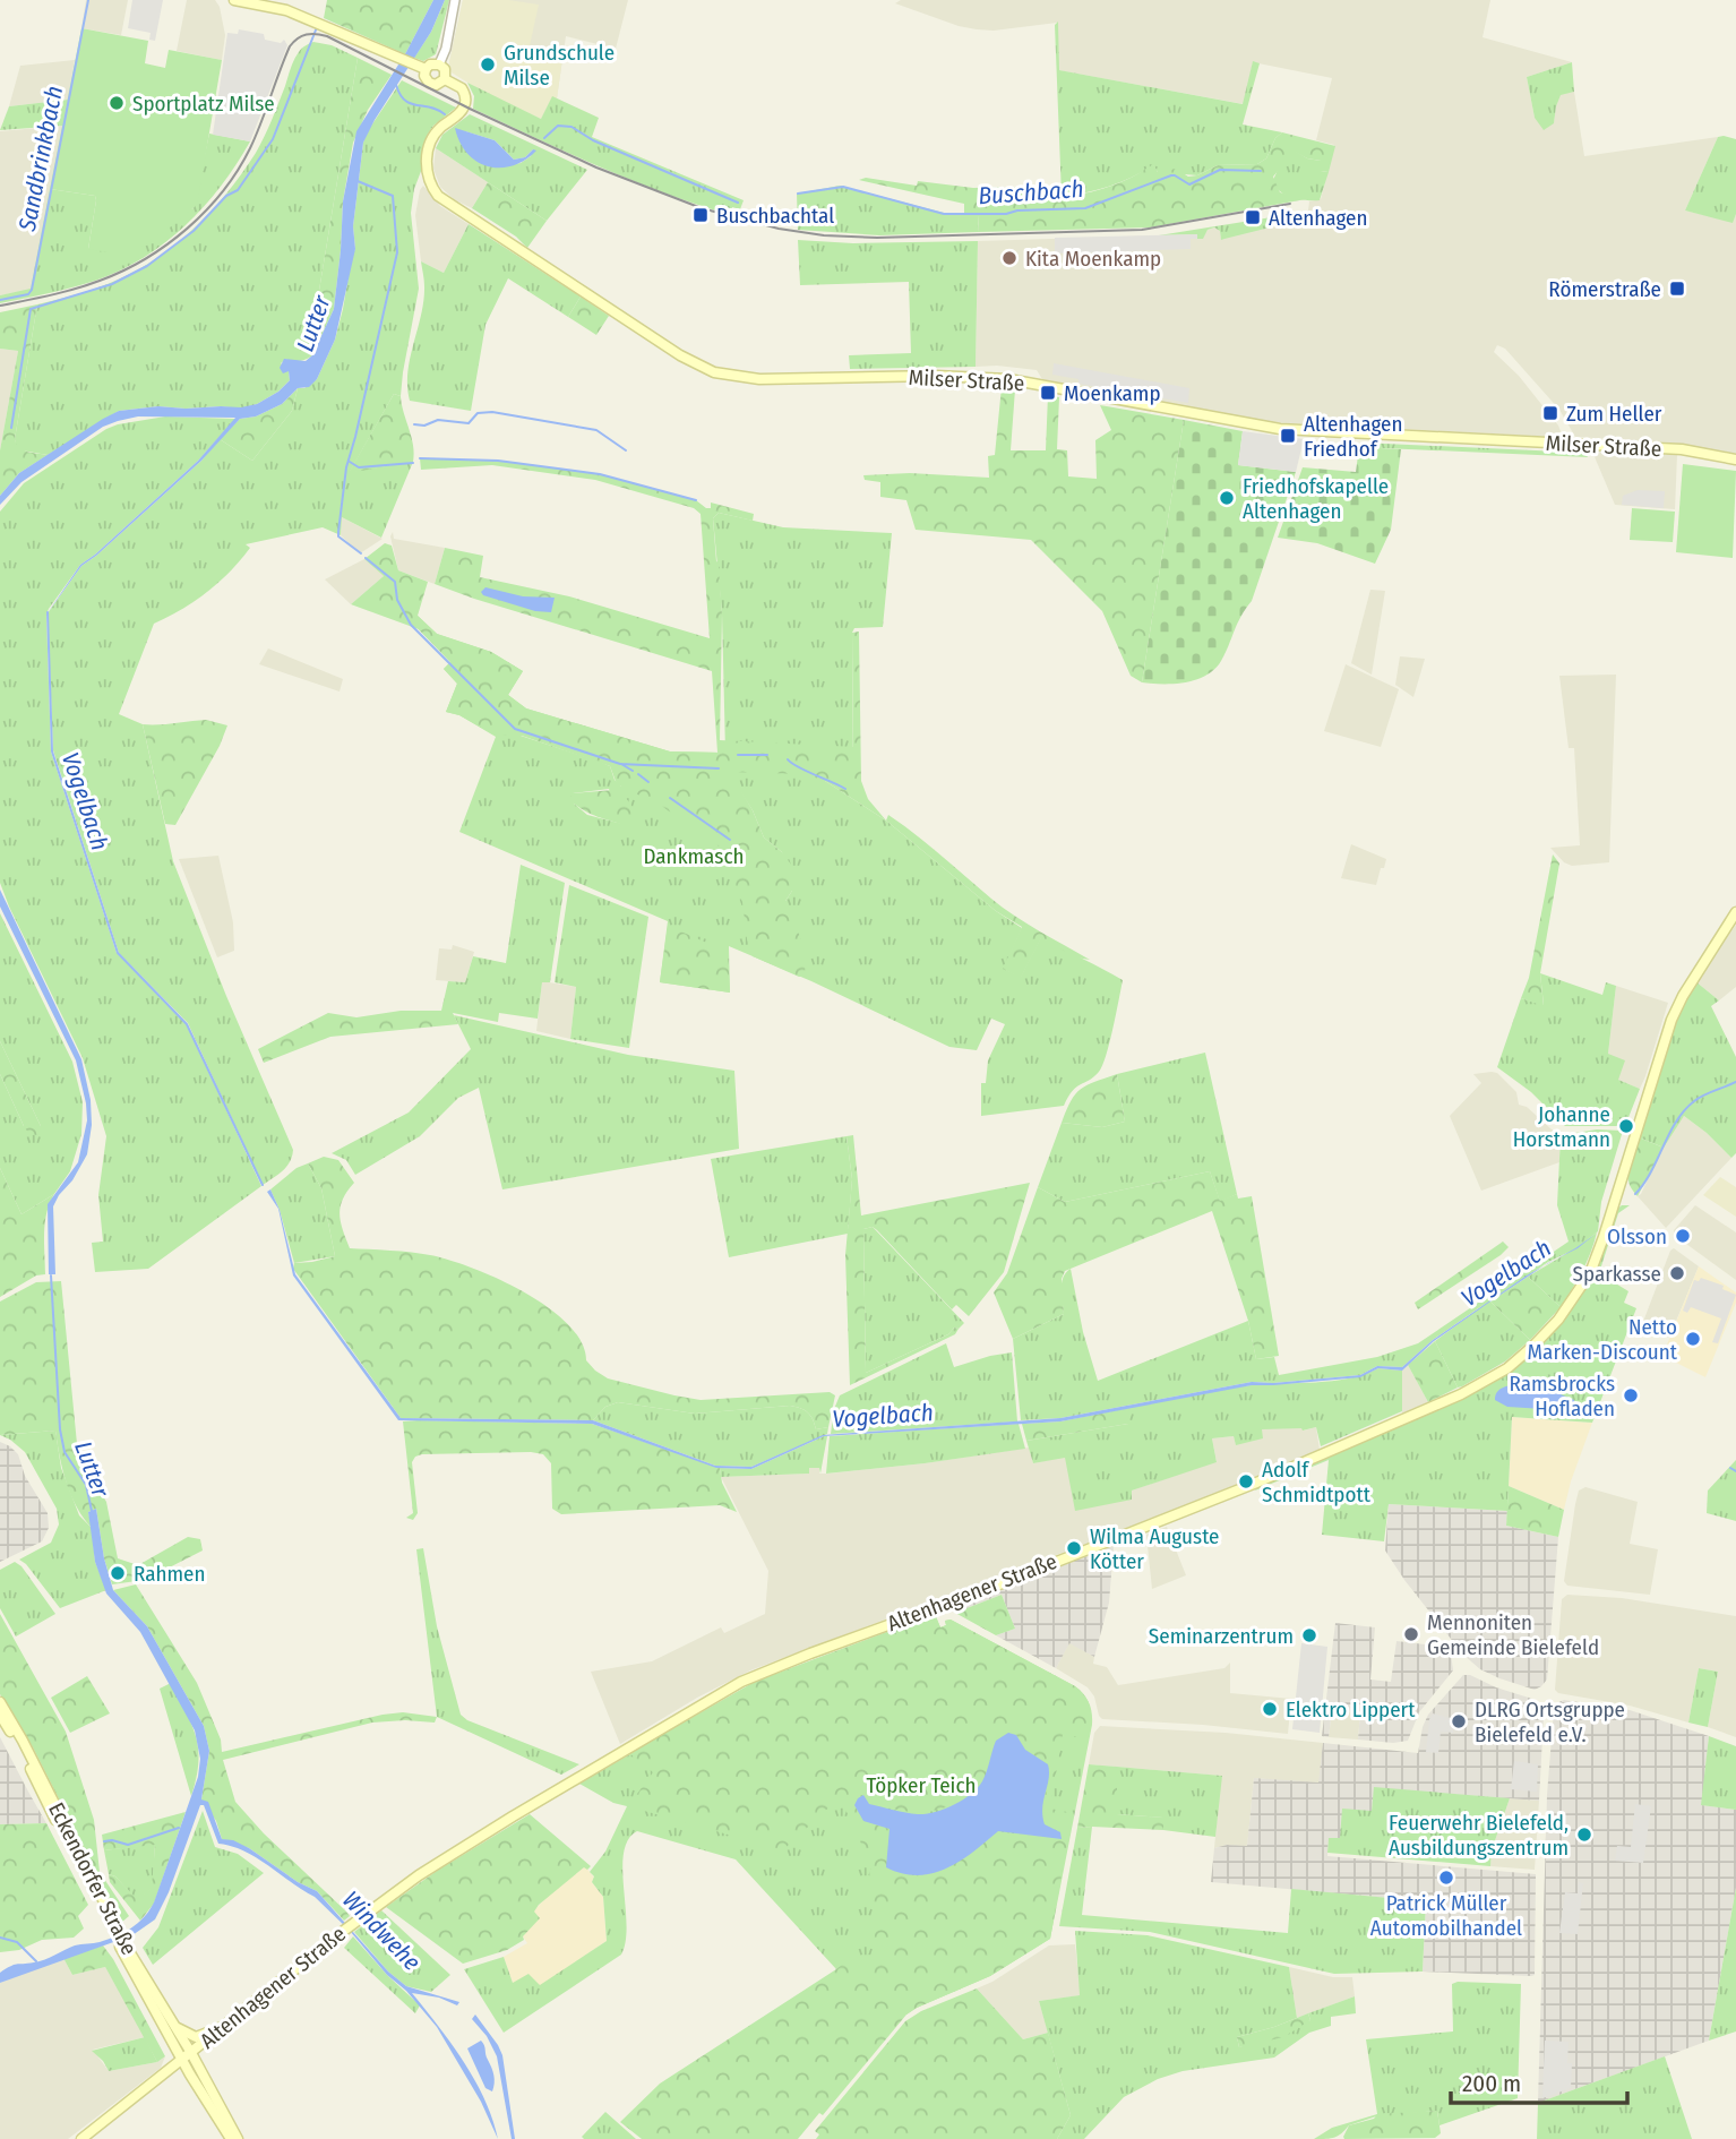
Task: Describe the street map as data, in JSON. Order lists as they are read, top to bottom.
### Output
{
  "streets": {
    "main road": ["Milser Straße", "Altenhagener Straße", "Eckendorfer Straße"]
  },
  "crossings": [
    ["Altenhagener Straße", "Eckendorfer Straße"]
  ],
  "water": [
    "Sandbrinkbach",
    "Buschbach",
    "Lutter",
    "Vogelbach",
    "Windwehe"
  ],
  "parks": ["Dankmasch", "Töpker Teich"],
  "places": {
    "other": [
      "Grundschule Milse",
      "Sportplatz Milse",
      "Kita Moenkamp",
      "Friedhofskapelle Altenhagen",
      "Johanne Horstmann",
      "Olsson",
      "Sparkasse",
      "Netto Marken-Discount",
      "Ramsbrocks Hofladen",
      "Adolf Schmidtpott",
      "Wilma Auguste Kötter",
      "Rahmen",
      "Mennoniten Gemeinde Bielefeld",
      "Seminarzentrum",
      "Elektro Lippert",
      "DLRG Ortsgruppe Bielefeld e.V.",
      "Feuerwehr Bielefeld, Ausbildungszentrum",
      "Patrick Müller Automobilhandel"
    ],
    "transit": [
      "Buschbachtal",
      "Altenhagen",
      "Römerstraße",
      "Moenkamp",
      "Zum Heller",
      "Altenhagen Friedhof"
    ]
  },
  "scale_bar": "200 m"
}
